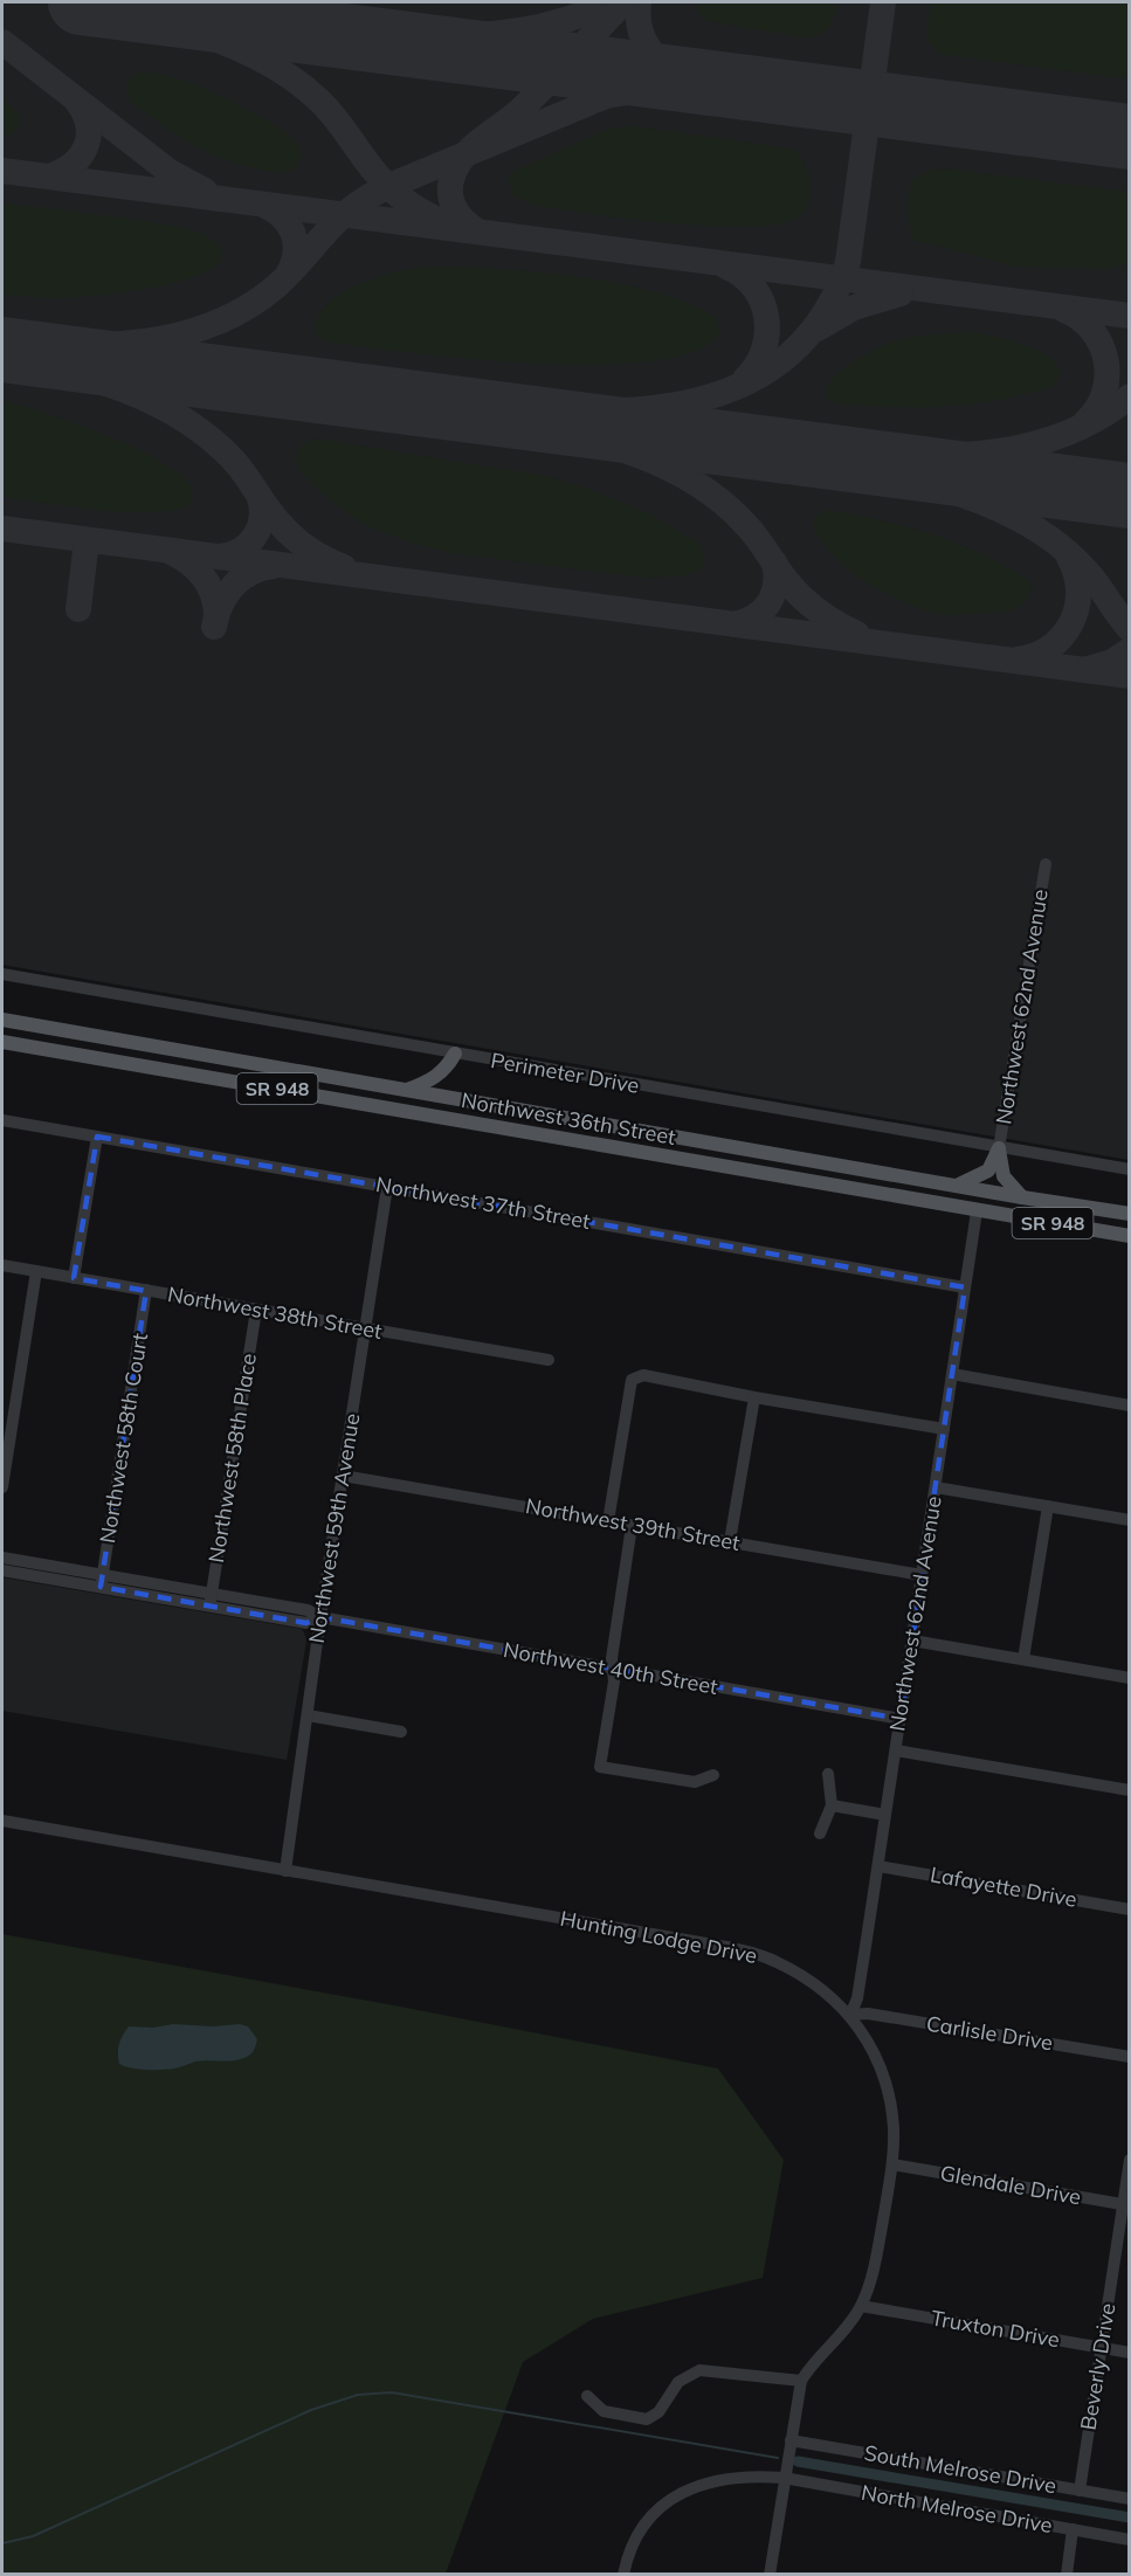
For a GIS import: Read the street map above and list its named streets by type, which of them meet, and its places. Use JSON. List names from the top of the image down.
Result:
{
  "streets": {
    "main road": ["SR 948", "Northwest 36th Street"],
    "street": [
      "Northwest 62nd Avenue",
      "Perimeter Drive",
      "Northwest 37th Street",
      "Northwest 38th Street",
      "Northwest 58th Court",
      "Northwest 58th Place",
      "Northwest 39th Street",
      "Northwest 59th Avenue",
      "Northwest 40th Street",
      "Lafayette Drive",
      "Hunting Lodge Drive",
      "Carlisle Drive",
      "Glendale Drive",
      "Truxton Drive",
      "Beverly Drive",
      "South Melrose Drive",
      "North Melrose Drive"
    ]
  },
  "crossings": [
    ["Northwest 62nd Avenue", "Perimeter Drive"],
    ["Northwest 62nd Avenue", "Northwest 36th Street"],
    ["Northwest 62nd Avenue", "Northwest 37th Street"],
    ["Northwest 62nd Avenue", "Northwest 39th Street"],
    ["Northwest 62nd Avenue", "Northwest 40th Street"],
    ["Northwest 62nd Avenue", "Lafayette Drive"],
    ["Northwest 62nd Avenue", "Hunting Lodge Drive"],
    ["Northwest 62nd Avenue", "Carlisle Drive"],
    ["Northwest 37th Street", "Northwest 59th Avenue"],
    ["Northwest 38th Street", "Northwest 58th Court"],
    ["Northwest 38th Street", "Northwest 58th Place"],
    ["Northwest 38th Street", "Northwest 59th Avenue"],
    ["Northwest 58th Court", "Northwest 40th Street"],
    ["Northwest 58th Place", "Northwest 40th Street"],
    ["Northwest 39th Street", "Northwest 59th Avenue"],
    ["Northwest 59th Avenue", "Northwest 40th Street"],
    ["Northwest 59th Avenue", "Hunting Lodge Drive"],
    ["Hunting Lodge Drive", "Carlisle Drive"],
    ["Hunting Lodge Drive", "Glendale Drive"],
    ["Hunting Lodge Drive", "Truxton Drive"],
    ["Hunting Lodge Drive", "South Melrose Drive"],
    ["Hunting Lodge Drive", "North Melrose Drive"],
    ["Glendale Drive", "Beverly Drive"],
    ["Truxton Drive", "Beverly Drive"],
    ["Beverly Drive", "South Melrose Drive"]
  ]
}
